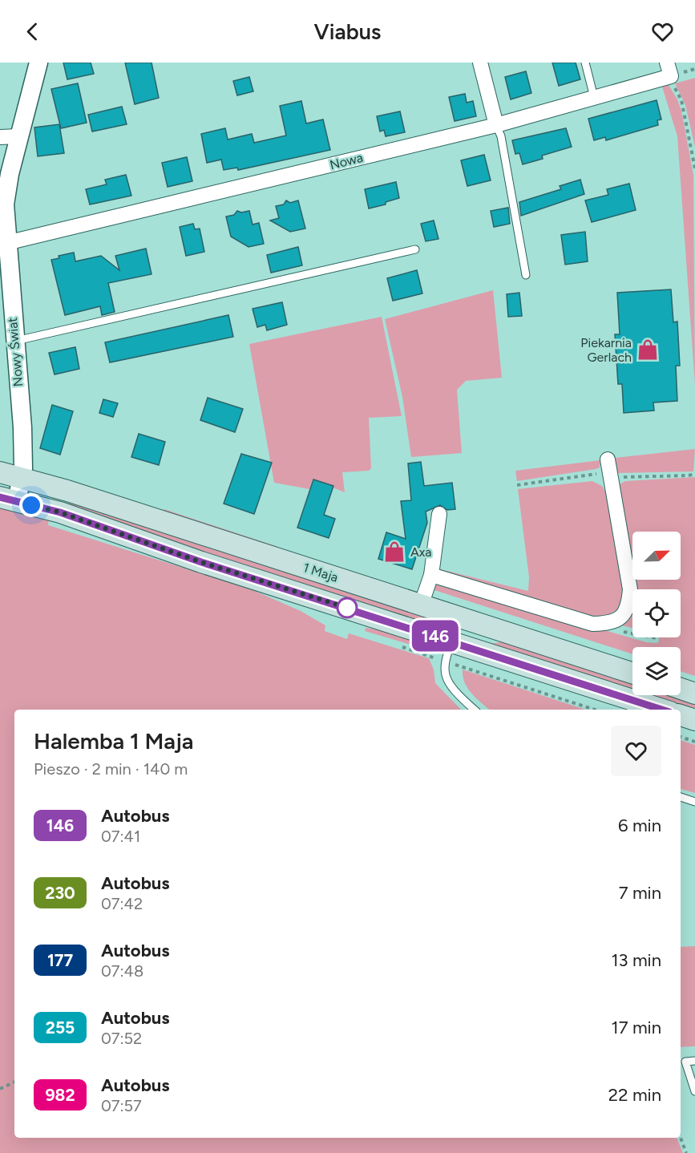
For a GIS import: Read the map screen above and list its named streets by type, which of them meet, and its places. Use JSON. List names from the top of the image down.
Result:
{
  "streets": {
    "main road": ["1 Maja"],
    "street": ["Nowa", "Nowy Świat"]
  },
  "crossings": [
    ["Nowa", "Nowy Świat"],
    ["Nowy Świat", "1 Maja"]
  ],
  "places": {
    "shop": ["Piekarnia Gerlach", "Axa"]
  },
  "lines": ["bus line 146"],
  "north": "top right",
  "page": {
    "header": "Viabus",
    "on_map": "146",
    "heading": ["Halemba 1 Maja", "Pieszo · 2 min · 140 m"],
    "list": [
      {
        "mark": "146",
        "name": "Autobus",
        "note": "07:41",
        "value": "6 min"
      },
      {
        "mark": "230",
        "name": "Autobus",
        "note": "07:42",
        "value": "7 min"
      },
      {
        "mark": "177",
        "name": "Autobus",
        "note": "07:48",
        "value": "13 min"
      },
      {
        "mark": "255",
        "name": "Autobus",
        "note": "07:52",
        "value": "17 min"
      },
      {
        "mark": "982",
        "name": "Autobus",
        "note": "07:57",
        "value": "22 min"
      }
    ]
  }
}
